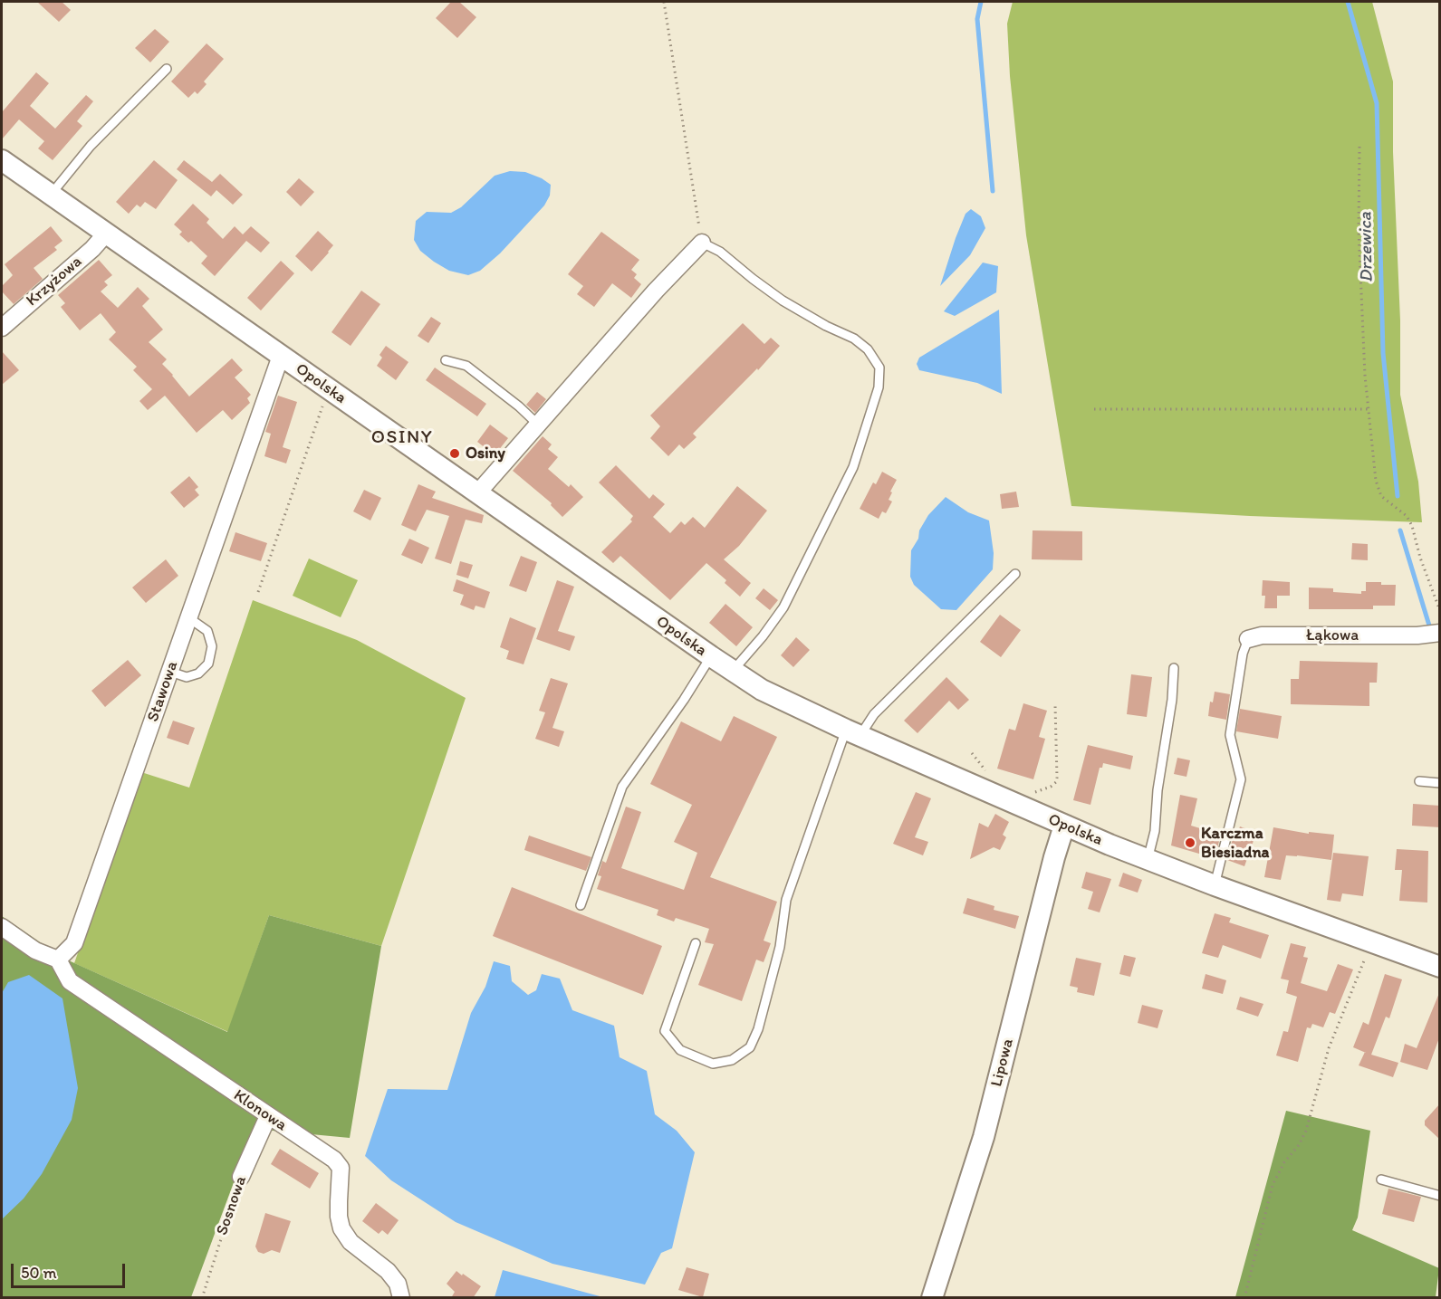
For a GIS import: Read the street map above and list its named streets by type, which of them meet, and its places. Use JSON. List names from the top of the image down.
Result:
{
  "streets": {
    "street": [
      "Krzyżowa",
      "Opolska",
      "Łąkowa",
      "Stawowa",
      "Lipowa",
      "Klonowa",
      "Sosnowa"
    ]
  },
  "crossings": [
    ["Krzyżowa", "Opolska"],
    ["Opolska", "Stawowa"],
    ["Opolska", "Lipowa"],
    ["Stawowa", "Klonowa"],
    ["Klonowa", "Sosnowa"]
  ],
  "districts": ["OSINY"],
  "water": ["Drzewica"],
  "places": ["Osiny", "Karczma Biesiadna"],
  "scale_bar": "50 m"
}
